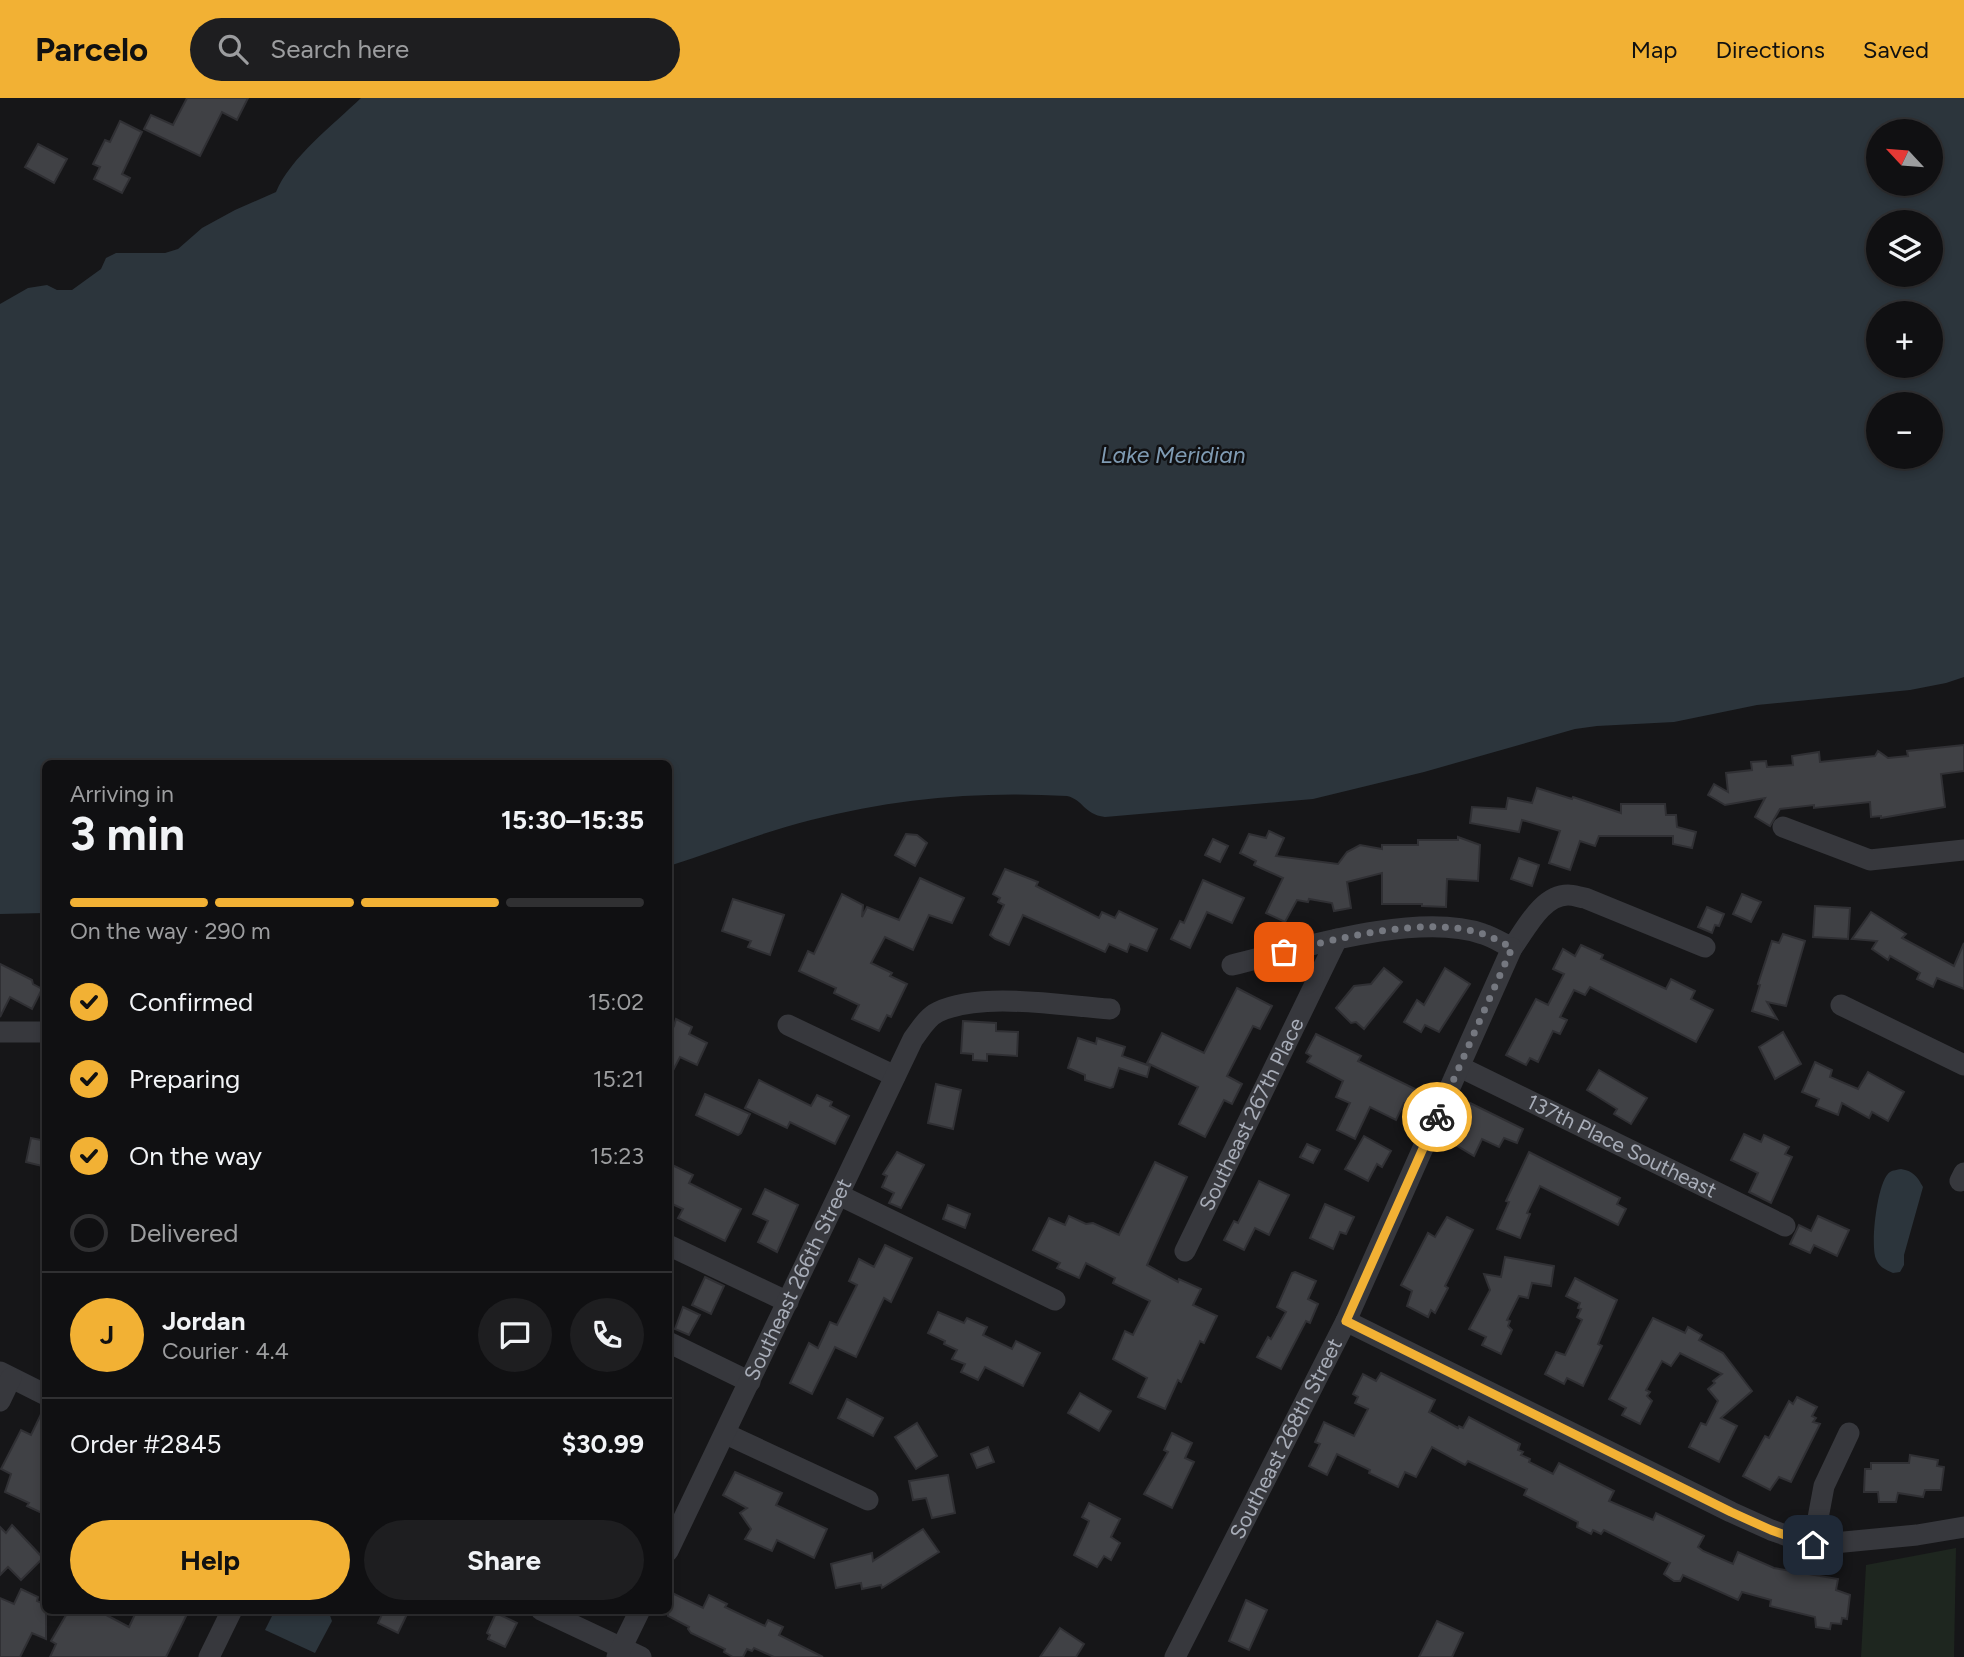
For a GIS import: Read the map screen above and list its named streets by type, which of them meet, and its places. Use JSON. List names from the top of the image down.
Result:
{
  "streets": {
    "street": [
      "Southeast 267th Place",
      "137th Place Southeast",
      "Southeast 266th Street",
      "Southeast 268th Street"
    ]
  },
  "crossings": [
    ["137th Place Southeast", "Southeast 268th Street"]
  ],
  "water": ["Lake Meridian"],
  "north": "top left",
  "page": {
    "header": "Parcelo",
    "search": "Search here",
    "nav": ["Map", "Directions", "Saved"],
    "map_buttons": ["+", "−"],
    "heading": ["3 min", "Arriving in", "15:30–15:35"],
    "panel": [
      "Jordan",
      "Courier · 4.4",
      "Order #2845",
      "$30.99"
    ],
    "bar": "On the way · 290 m",
    "list": [
      ["Confirmed", "15:02"],
      ["Preparing", "15:21"],
      ["On the way", "15:23"],
      "Delivered"
    ],
    "round": "J",
    "buttons": ["Help", "Share"]
  }
}
